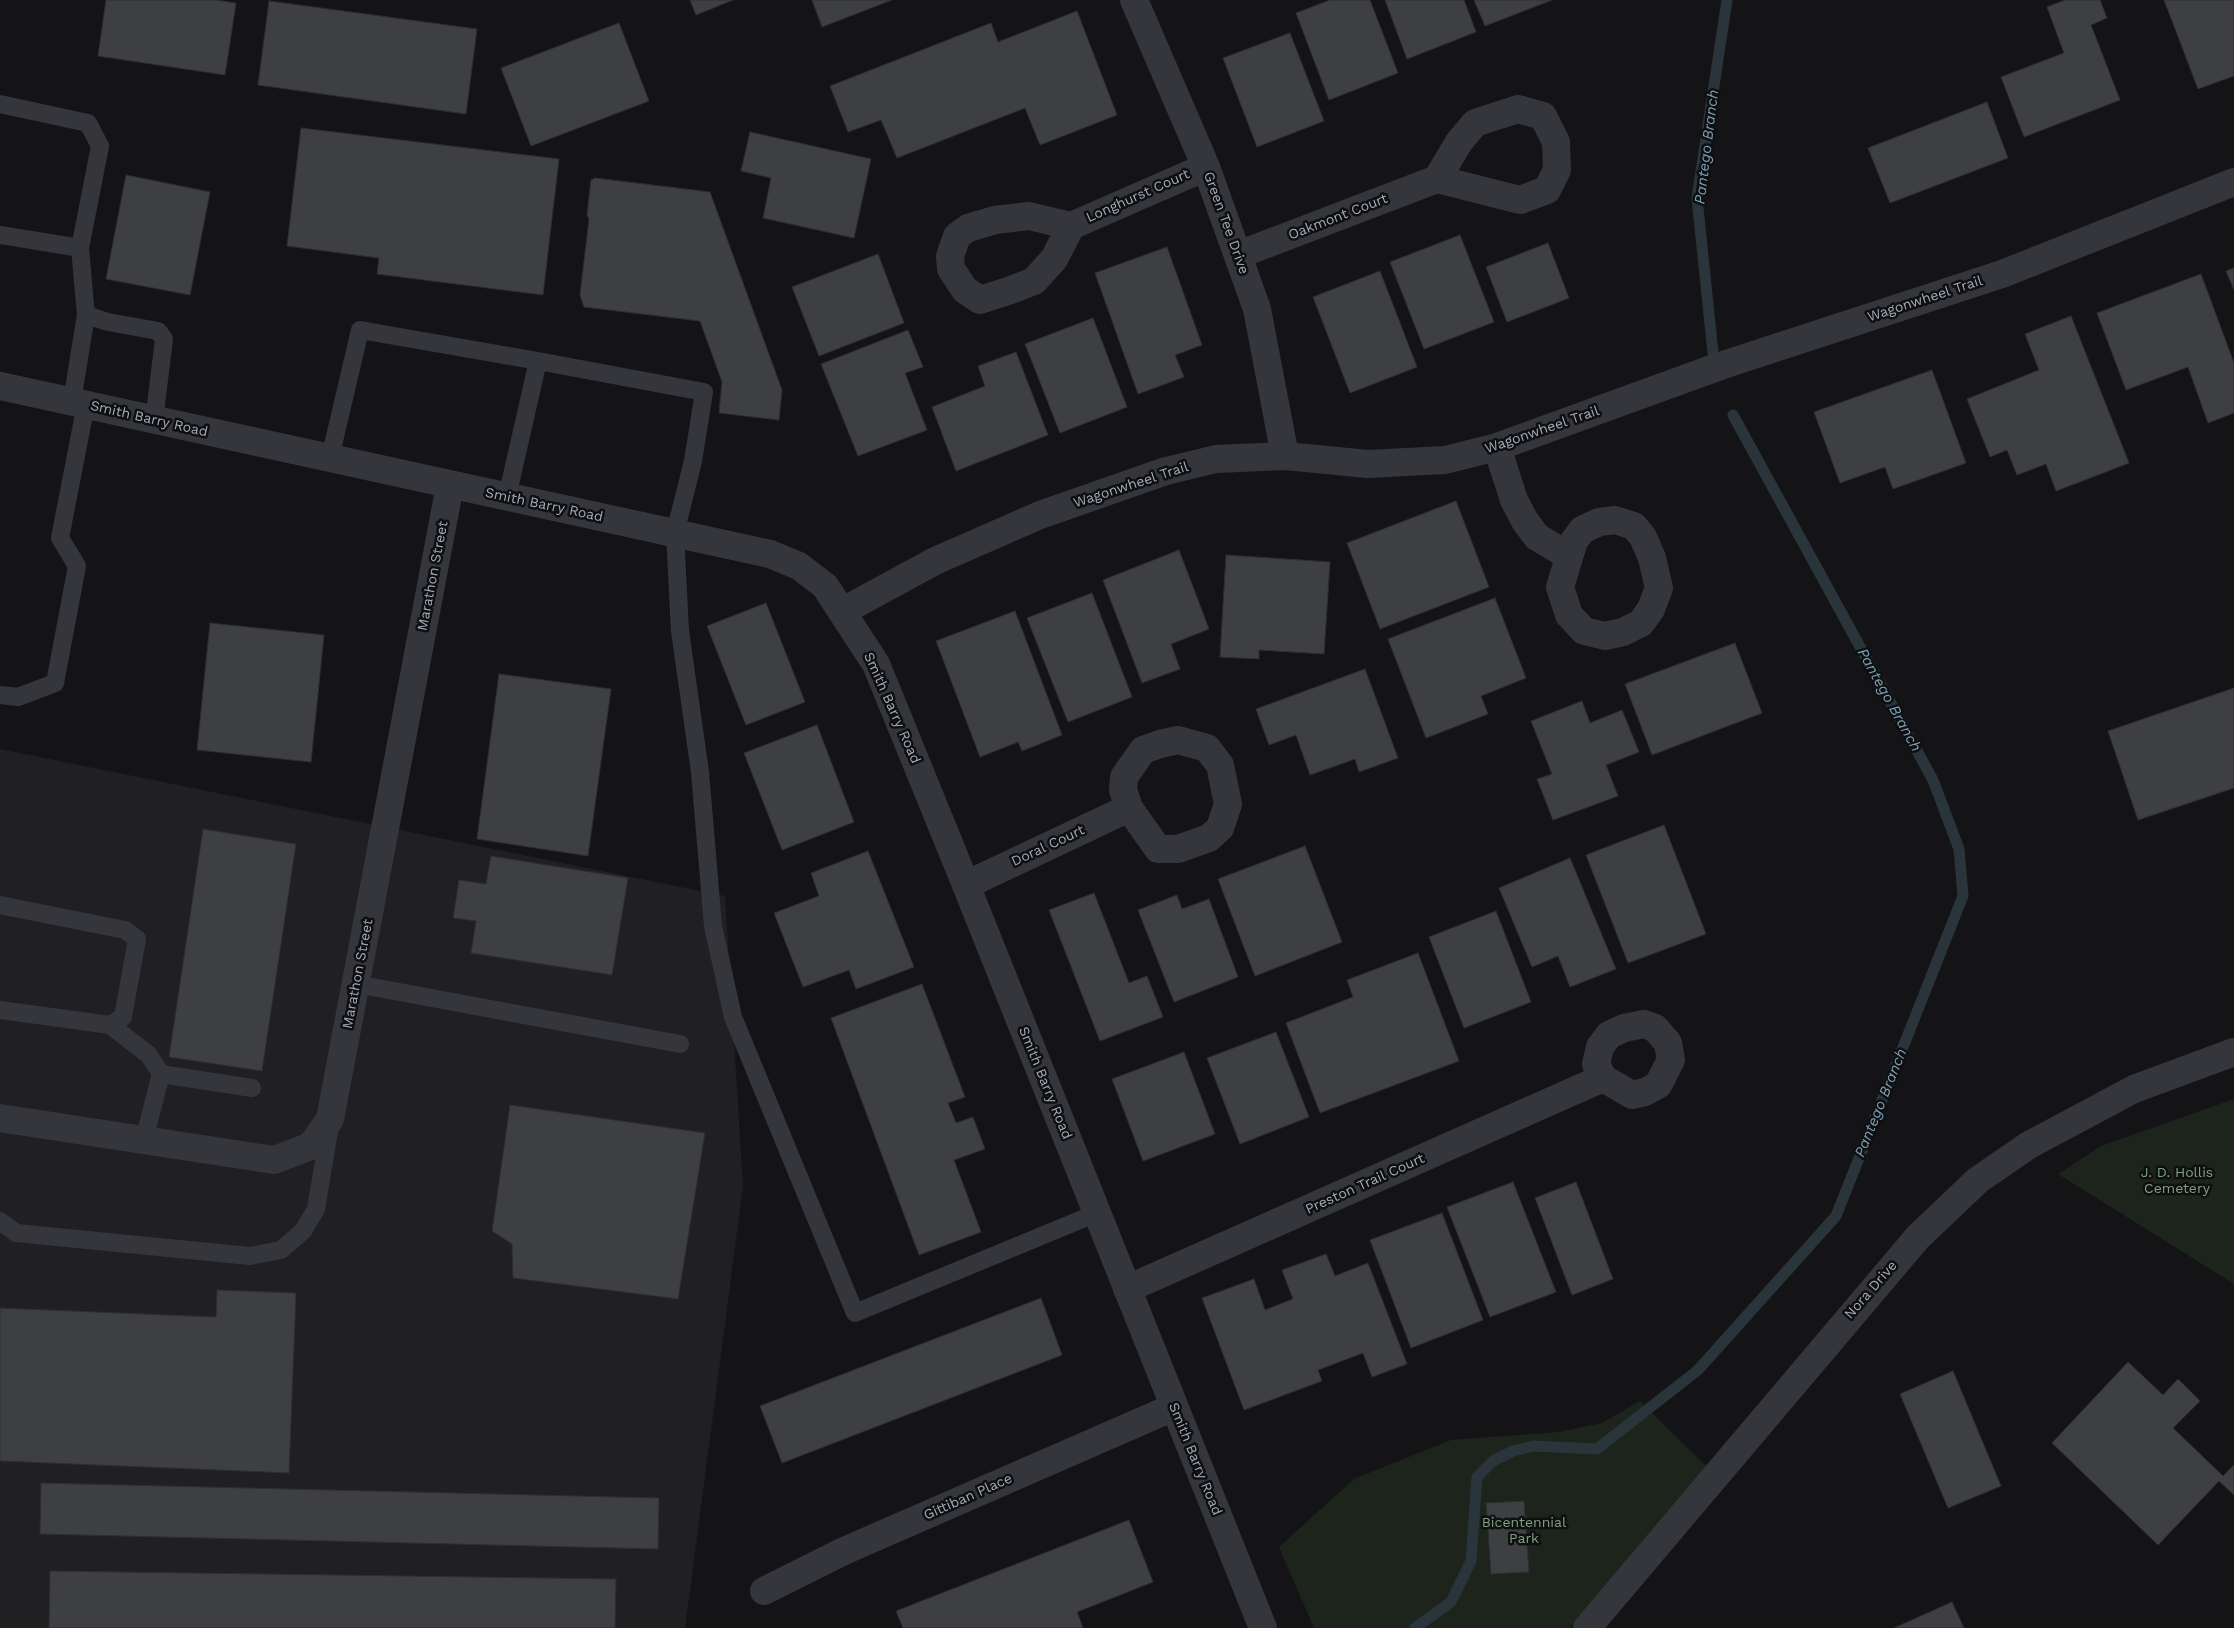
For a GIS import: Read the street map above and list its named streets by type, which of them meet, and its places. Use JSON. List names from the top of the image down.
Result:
{
  "streets": {
    "street": [
      "Longhurst Court",
      "Oakmont Court",
      "Green Tee Drive",
      "Wagonwheel Trail",
      "Smith Barry Road",
      "Marathon Street",
      "Doral Court",
      "Preston Trail Court",
      "Nora Drive",
      "Gittiban Place"
    ]
  },
  "crossings": [
    ["Longhurst Court", "Green Tee Drive"],
    ["Oakmont Court", "Green Tee Drive"],
    ["Green Tee Drive", "Wagonwheel Trail"],
    ["Wagonwheel Trail", "Smith Barry Road"],
    ["Smith Barry Road", "Marathon Street"],
    ["Smith Barry Road", "Doral Court"],
    ["Smith Barry Road", "Preston Trail Court"],
    ["Smith Barry Road", "Gittiban Place"]
  ],
  "water": ["Pantego Branch"],
  "parks": ["J. D. Hollis Cemetery", "Bicentennial Park"]
}
